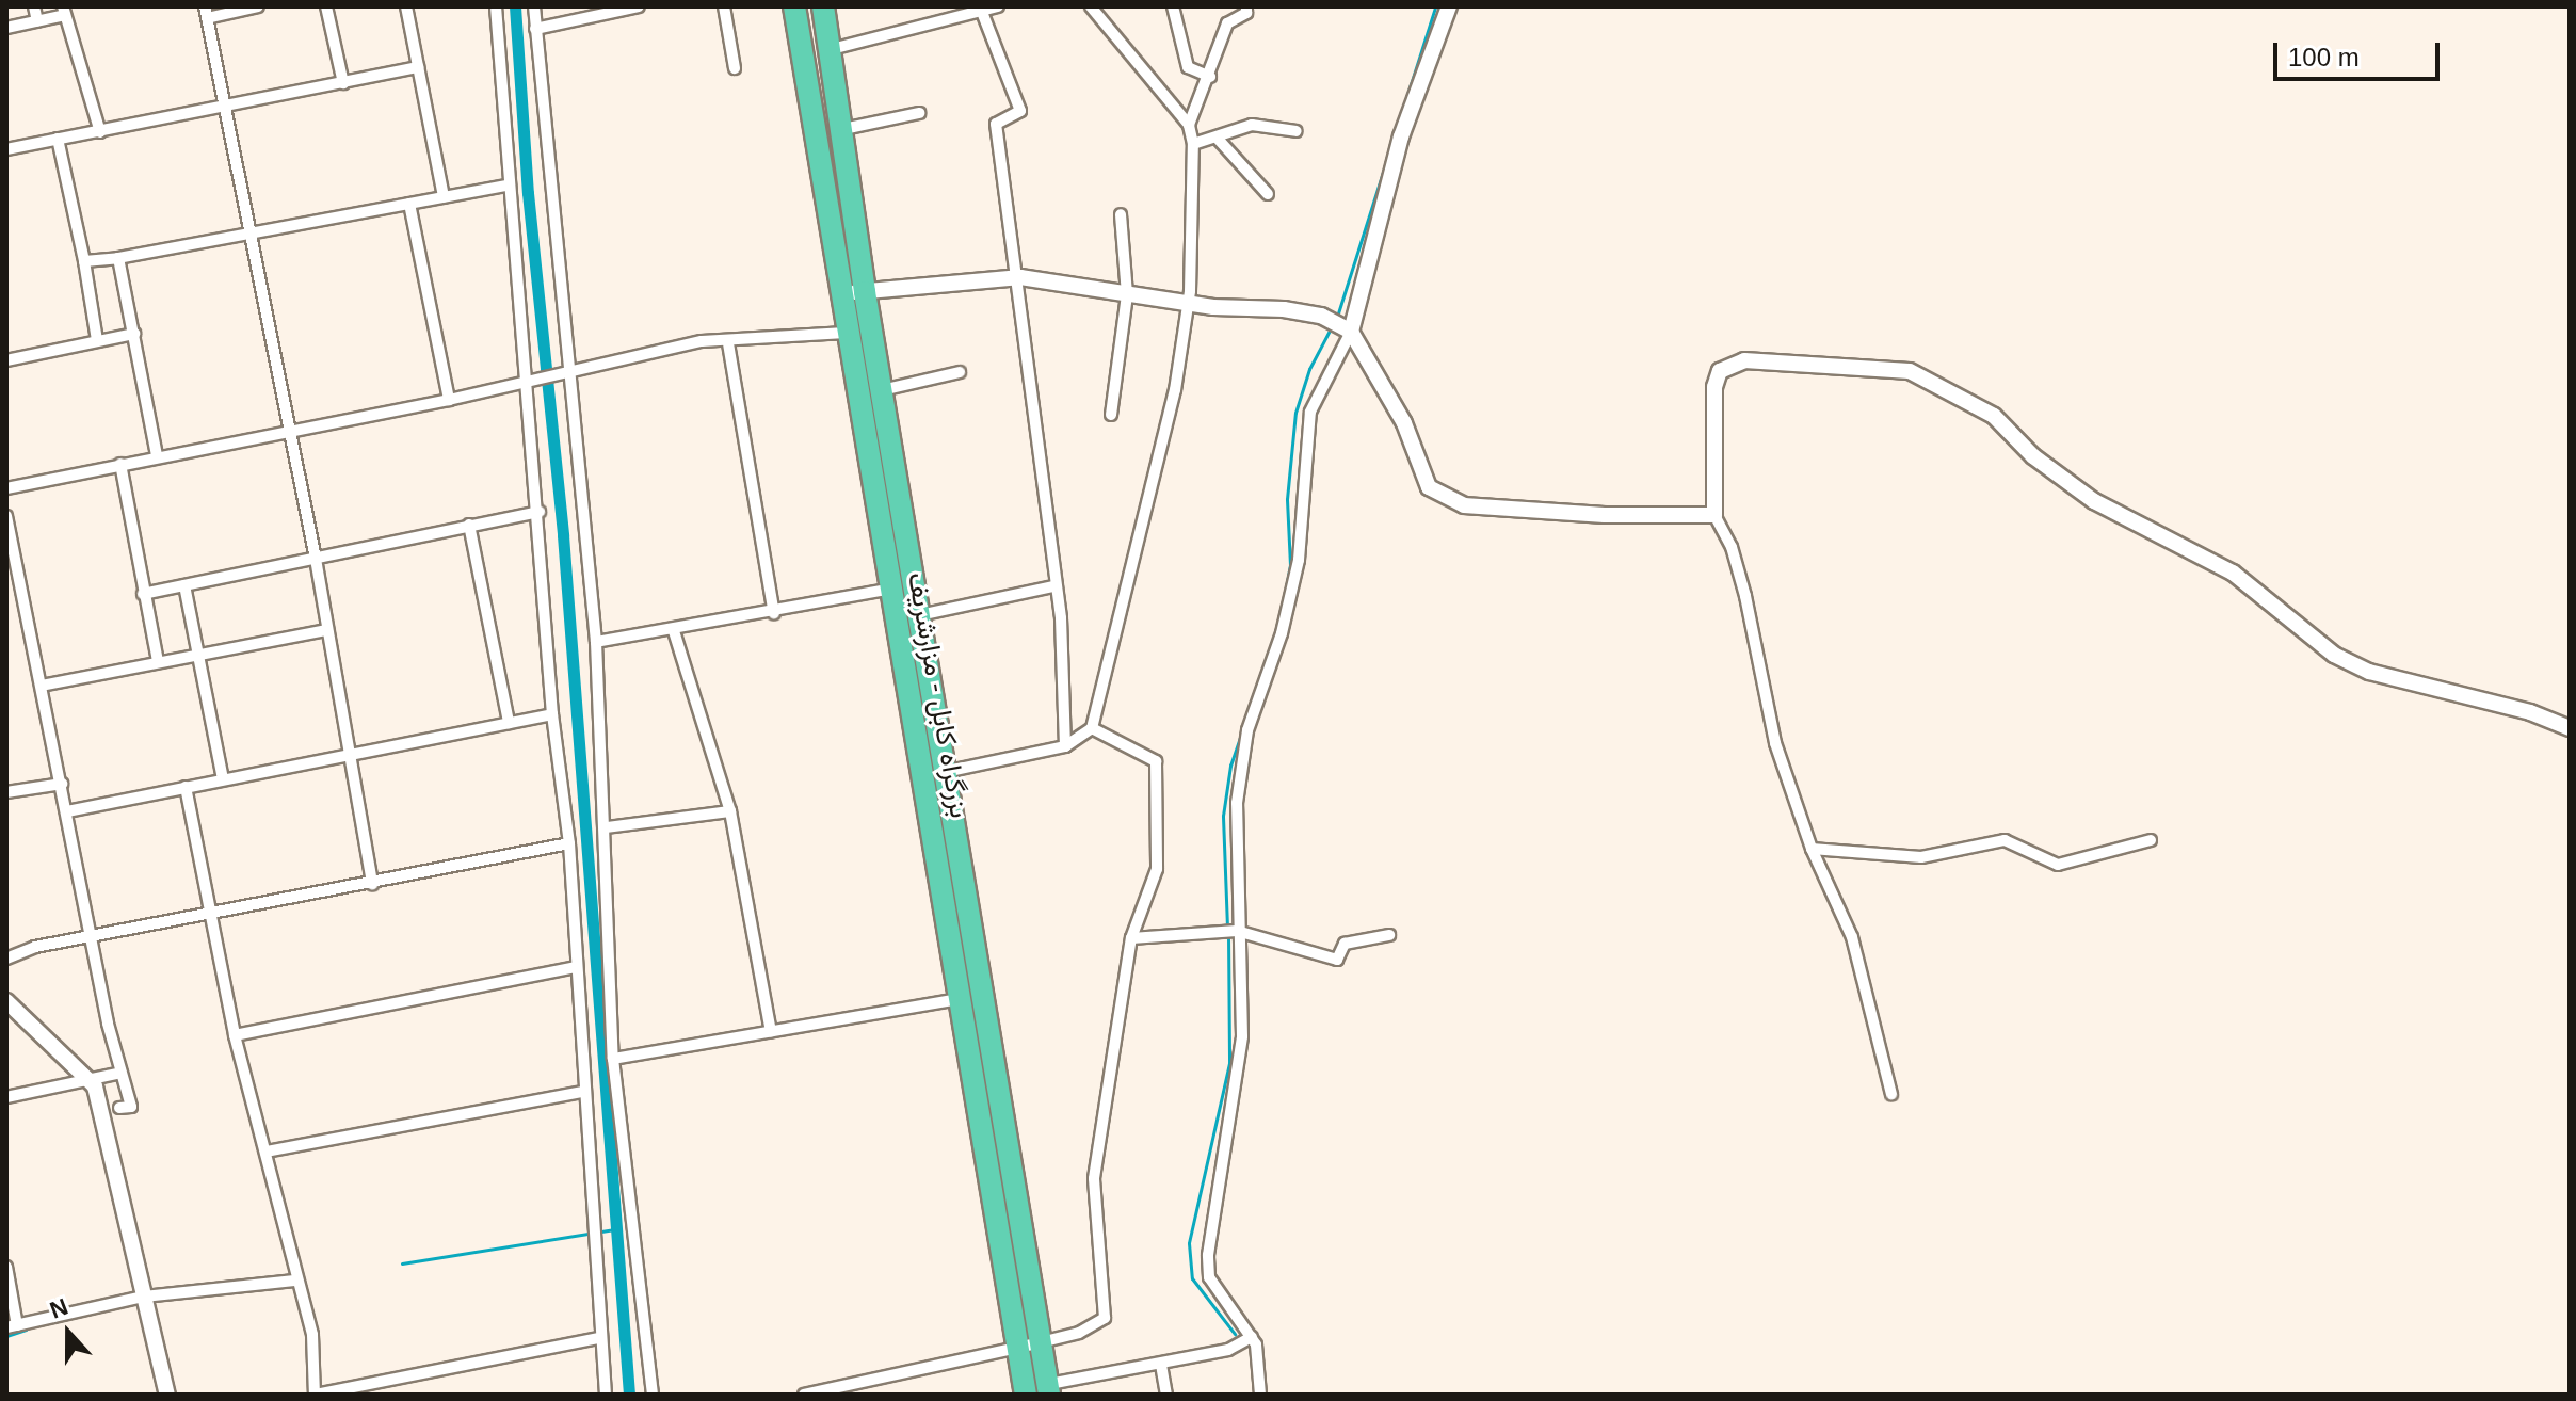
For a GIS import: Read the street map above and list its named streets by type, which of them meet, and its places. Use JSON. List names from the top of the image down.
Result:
{
  "streets": {
    "highway": ["بزرگراه کابل - مزارشریف"]
  },
  "scale_bar": "100 m",
  "north": "top"
}
